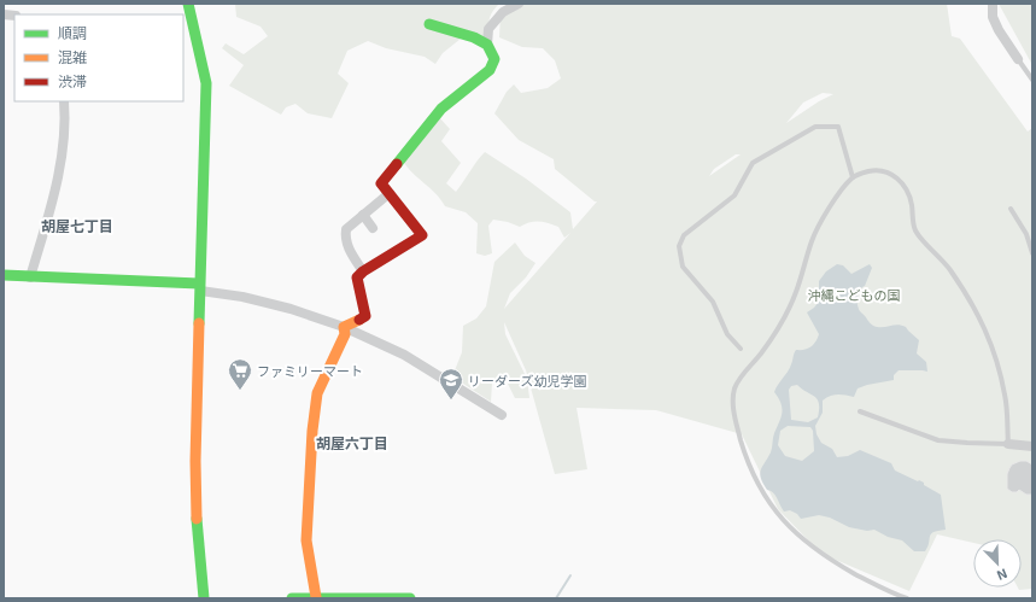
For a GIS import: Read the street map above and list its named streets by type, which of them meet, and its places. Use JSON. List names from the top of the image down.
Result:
{
  "districts": ["胡屋七丁目", "胡屋六丁目"],
  "parks": ["沖縄こどもの国"],
  "places": {
    "supermarket": ["ファミリーマート"],
    "school or university": ["リーダーズ幼児学園"]
  },
  "legend": ["順調", "混雑", "渋滞"],
  "north": "bottom right"
}
